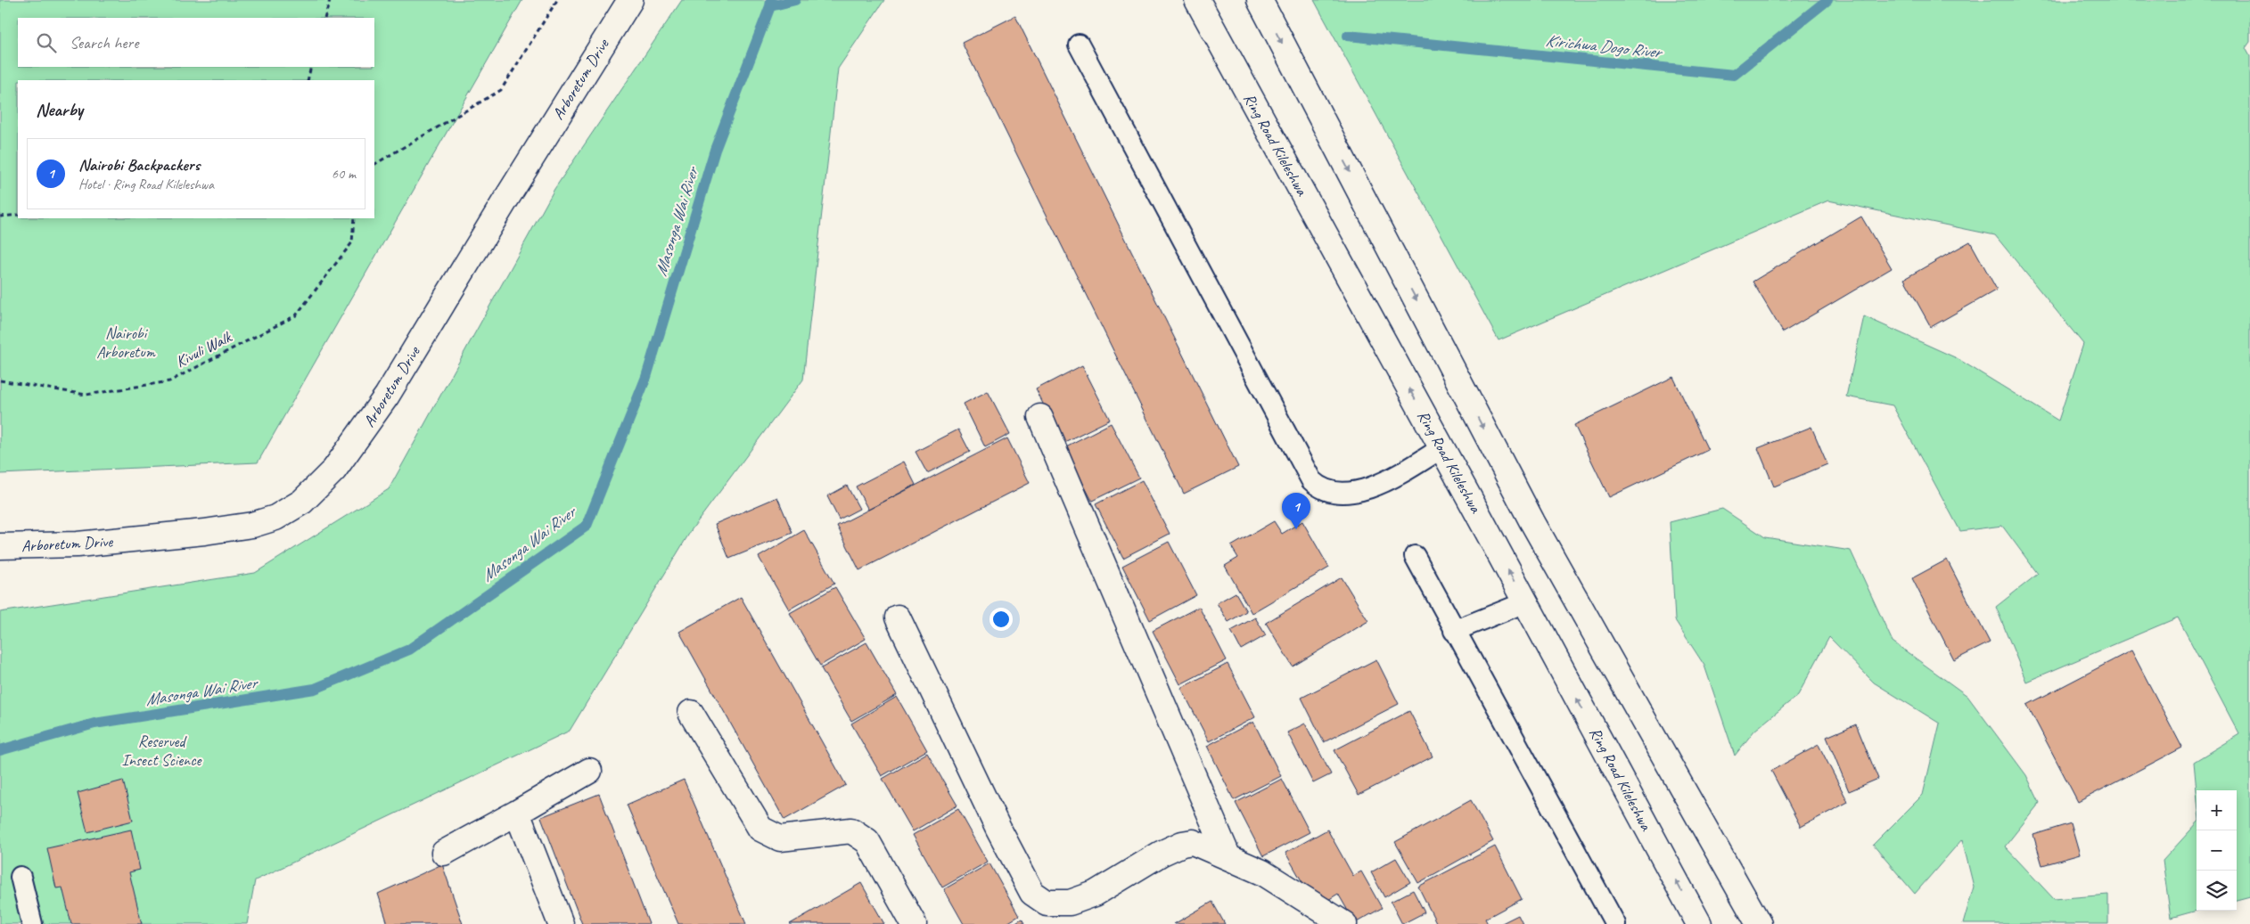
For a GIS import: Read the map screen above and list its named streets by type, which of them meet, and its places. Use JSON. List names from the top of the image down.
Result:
{
  "streets": {
    "street": ["Arboretum Drive", "Ring Road Kileleshwa"],
    "path": ["Kivuli Walk"]
  },
  "water": ["Kirichwa Dogo River", "Masonga Wai River"],
  "parks": ["Nairobi Arboretum", "Reserved Insect Science"],
  "page": {
    "search": "Search here",
    "heading": "Nearby",
    "list": [
      {
        "mark": "1",
        "name": "Nairobi Backpackers",
        "note": "Hotel · Ring Road Kileleshwa",
        "value": "60 m"
      }
    ],
    "pins": "1",
    "map_buttons": ["+", "−"]
  }
}
